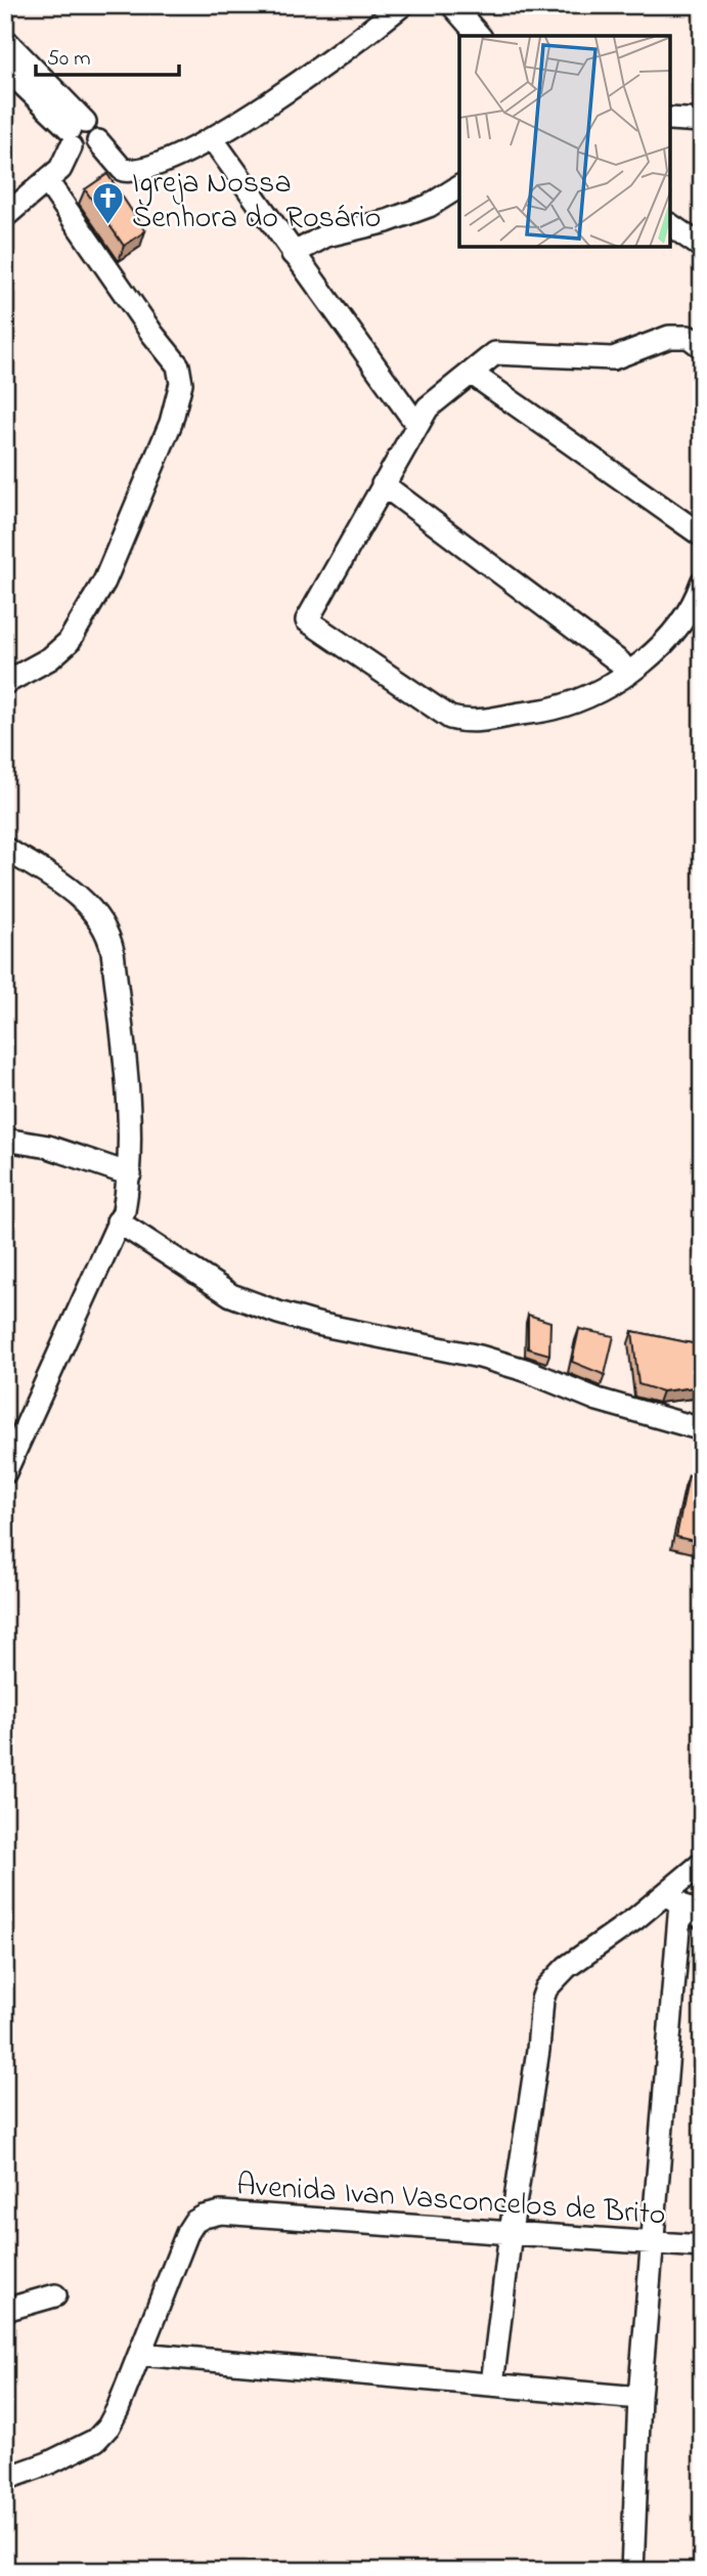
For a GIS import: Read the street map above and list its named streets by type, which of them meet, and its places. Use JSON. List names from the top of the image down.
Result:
{
  "streets": {
    "street": ["Avenida Ivan Vasconcelos de Brito"]
  },
  "places": {
    "church": ["Igreja Nossa Senhora do Rosário"]
  },
  "scale_bar": "50 m"
}
